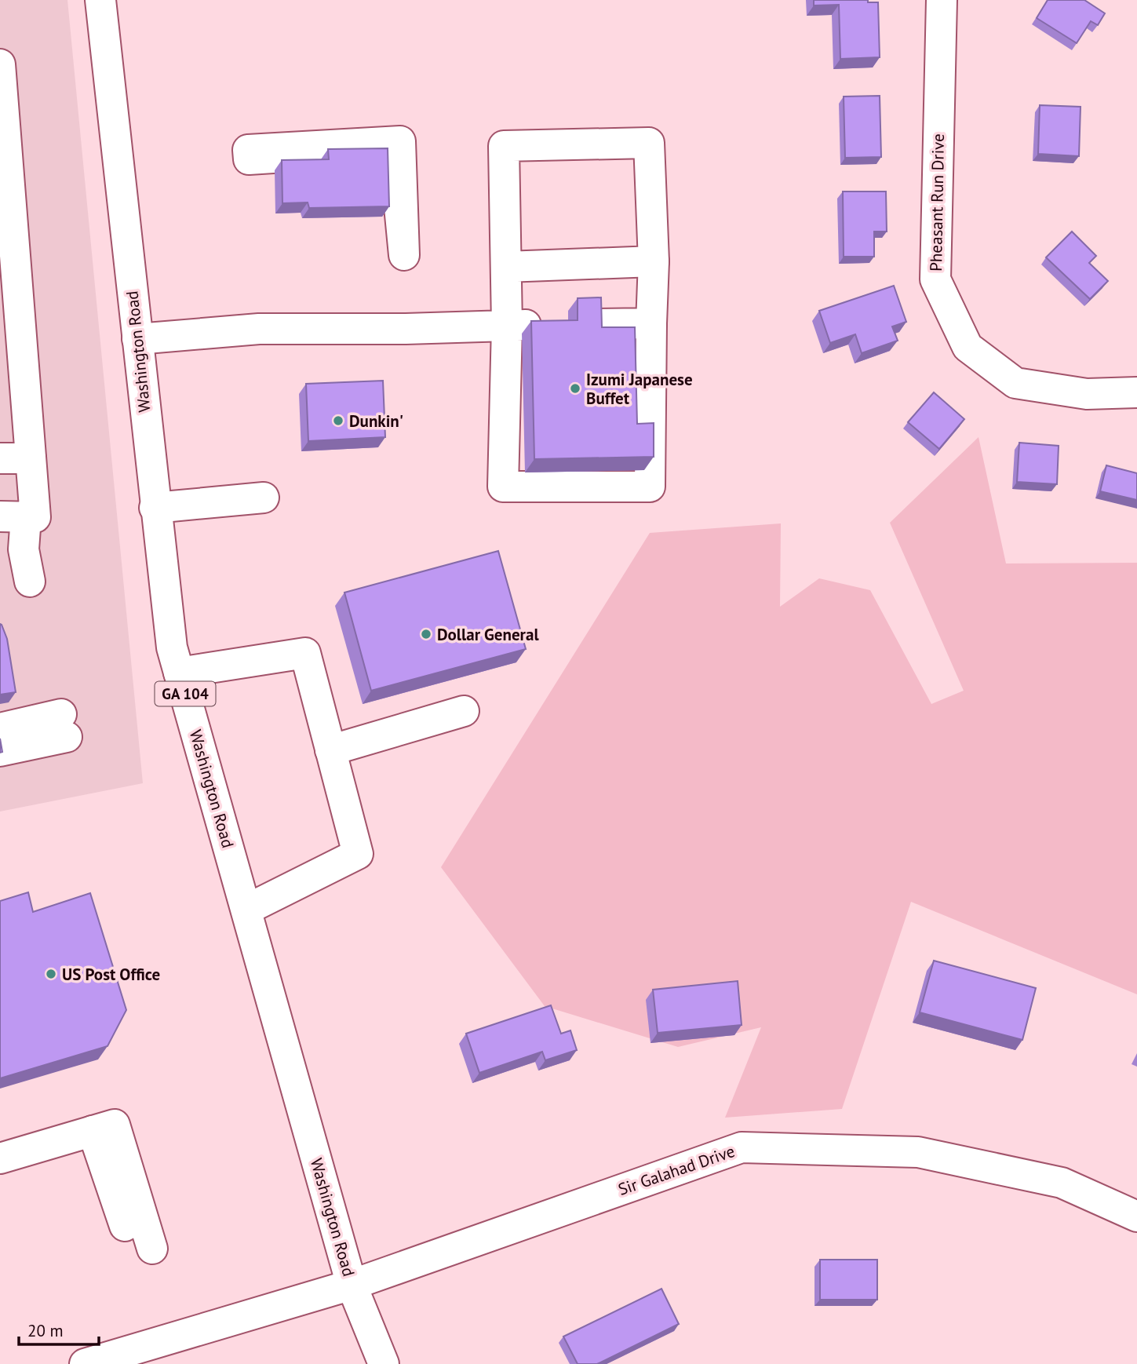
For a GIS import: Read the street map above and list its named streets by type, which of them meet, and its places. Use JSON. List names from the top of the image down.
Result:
{
  "streets": {
    "street": [
      "Pheasant Run Drive",
      "Washington Road",
      "GA 104",
      "Sir Galahad Drive"
    ]
  },
  "crossings": [
    ["Washington Road", "Sir Galahad Drive"]
  ],
  "places": [
    "Izumi Japanese Buffet",
    "Dunkin'",
    "Dollar General",
    "US Post Office"
  ],
  "scale_bar": "20 m"
}
